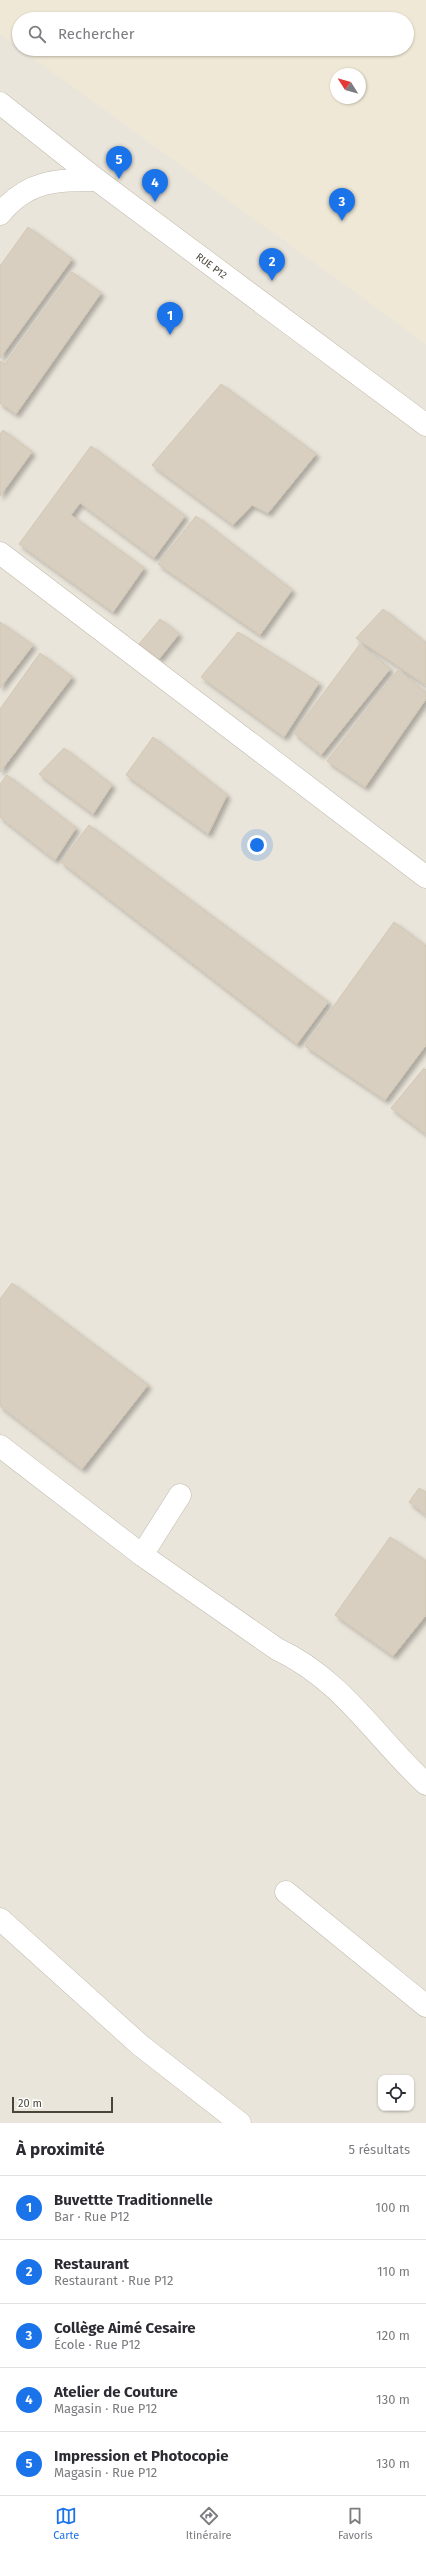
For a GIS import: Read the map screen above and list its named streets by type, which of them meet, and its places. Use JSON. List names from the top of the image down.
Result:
{
  "streets": {
    "street": ["RUE P12"]
  },
  "scale_bar": "20 m",
  "north": "top left",
  "page": {
    "search": "Rechercher",
    "pins": [
      "5",
      "4",
      "3",
      "2",
      "1"
    ],
    "scale": "20 m",
    "heading": ["À proximité", "5 résultats"],
    "list": [
      {
        "mark": "1",
        "name": "Buvettte Traditionnelle",
        "note": "Bar · Rue P12",
        "value": "100 m"
      },
      {
        "mark": "2",
        "name": "Restaurant",
        "note": "Restaurant · Rue P12",
        "value": "110 m"
      },
      {
        "mark": "3",
        "name": "Collège Aimé Cesaire",
        "note": "École · Rue P12",
        "value": "120 m"
      },
      {
        "mark": "4",
        "name": "Atelier de Couture",
        "note": "Magasin · Rue P12",
        "value": "130 m"
      },
      {
        "mark": "5",
        "name": "Impression et Photocopie",
        "note": "Magasin · Rue P12",
        "value": "130 m"
      }
    ],
    "nav": ["Carte", "Itinéraire", "Favoris"]
  }
}
